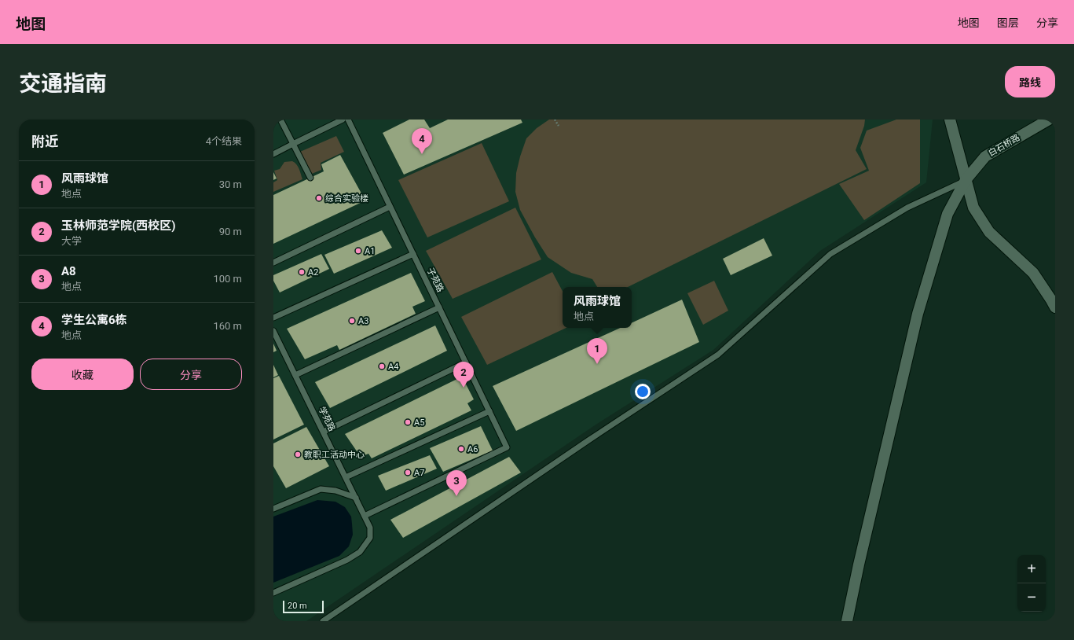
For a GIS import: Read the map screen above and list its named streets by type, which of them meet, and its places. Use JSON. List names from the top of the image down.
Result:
{
  "streets": {
    "street": ["白石桥路"],
    "lane": ["子苑路", "学苑路"]
  },
  "crossings": [
    ["子苑路", "学苑路"]
  ],
  "places": [
    "综合实验楼",
    "A1",
    "A2",
    "A3",
    "A4",
    "A5",
    "A6",
    "教职工活动中心",
    "A7"
  ],
  "scale_bar": "20 m",
  "page": {
    "header": "地图",
    "nav": ["地图", "图层", "分享"],
    "title": "交通指南",
    "buttons": [
      "路线",
      ["收藏", "分享"]
    ],
    "heading": ["附近", "4个结果"],
    "pins": [
      "4",
      "1",
      "2",
      "3"
    ],
    "list": [
      {
        "mark": "1",
        "name": "风雨球馆",
        "note": "地点",
        "value": "30 m"
      },
      {
        "mark": "2",
        "name": "玉林师范学院(西校区)",
        "note": "大学",
        "value": "90 m"
      },
      {
        "mark": "3",
        "name": "A8",
        "note": "地点",
        "value": "100 m"
      },
      {
        "mark": "4",
        "name": "学生公寓6栋",
        "note": "地点",
        "value": "160 m"
      }
    ],
    "popup": ["风雨球馆", "地点"],
    "map_buttons": ["+", "−"],
    "scale": "20 m"
  }
}
